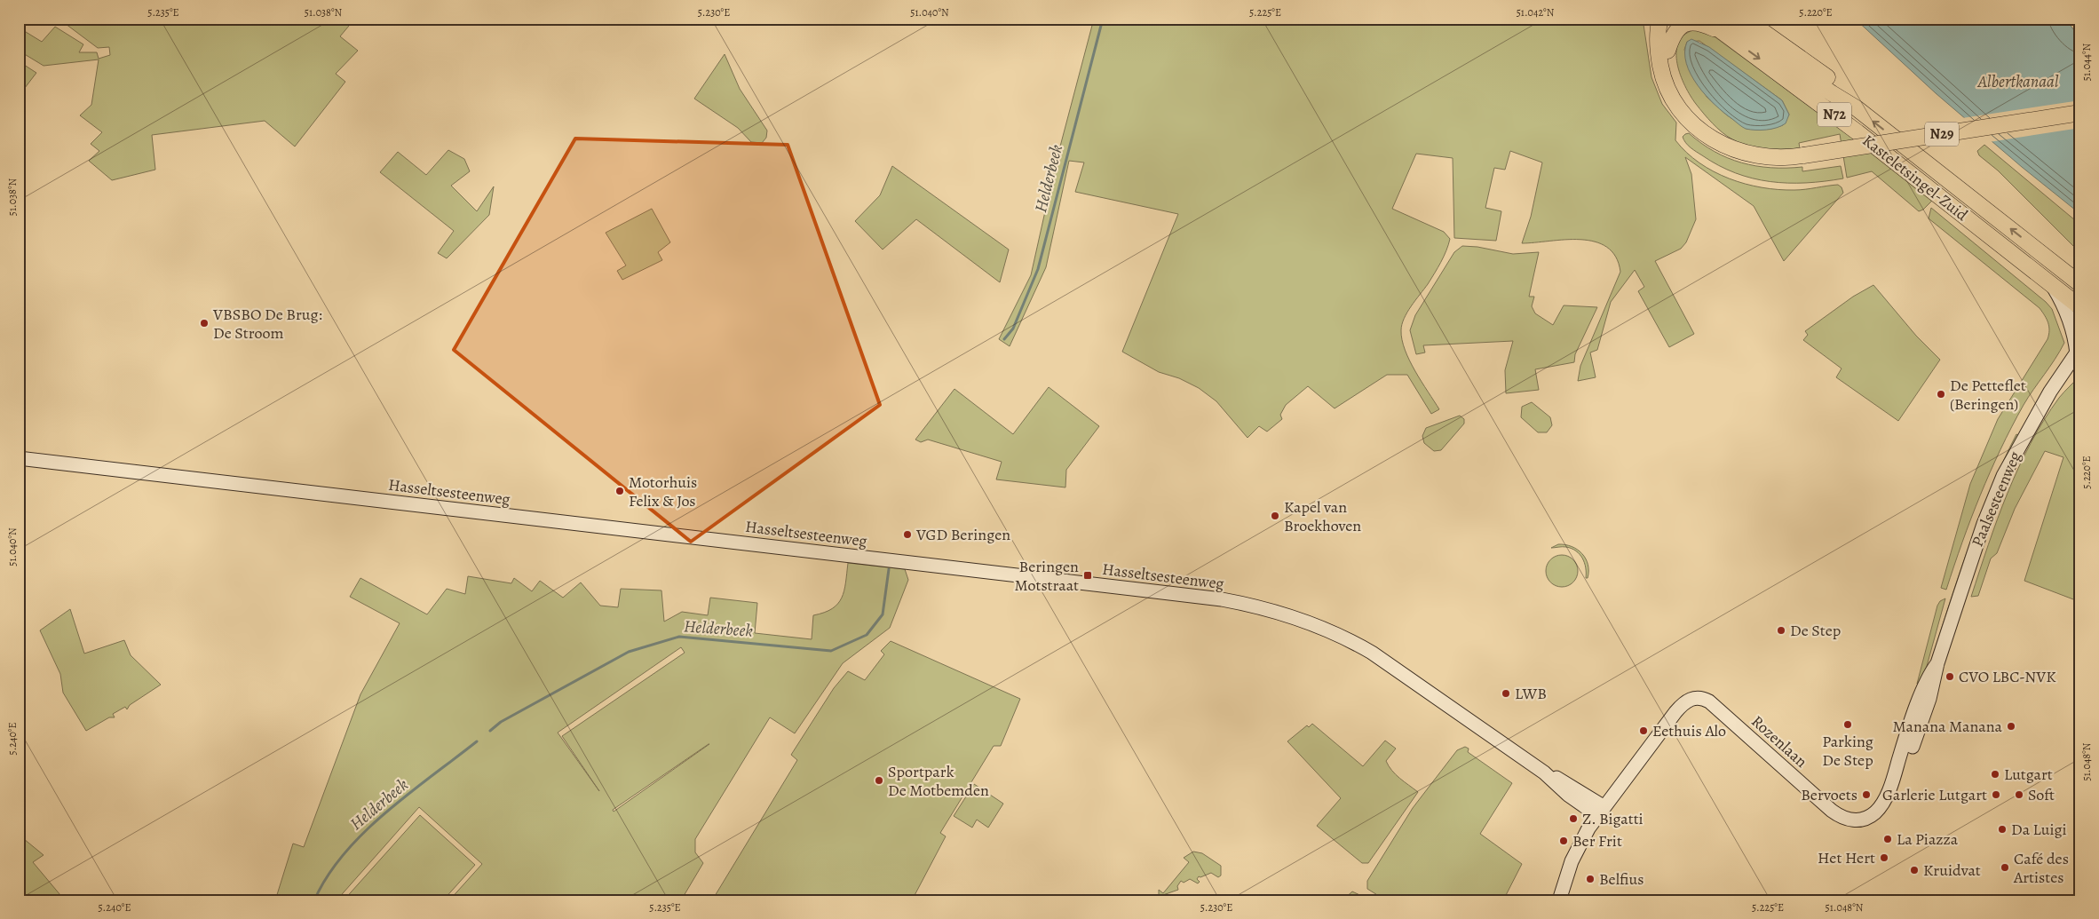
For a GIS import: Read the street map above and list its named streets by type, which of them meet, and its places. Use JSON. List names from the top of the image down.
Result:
{
  "streets": {
    "main road": ["N72", "N29", "Kasteletsingel-Zuid"],
    "street": ["Hasseltsesteenweg", "Paalsesteenweg", "Rozenlaan"]
  },
  "crossings": [
    ["Hasseltsesteenweg", "Rozenlaan"],
    ["Paalsesteenweg", "Rozenlaan"]
  ],
  "water": ["Albertkanaal", "Helderbeek"],
  "places": {
    "other": [
      "VBSBO De Brug: De Stroom",
      "De Petteflet (Beringen)",
      "Motorhuis Felix & Jos",
      "Kapel van Broekhoven",
      "VGD Beringen",
      "De Step",
      "CVO LBC-NVK",
      "LWB",
      "Parking De Step",
      "Manana Manana",
      "Eethuis Alo",
      "Lutgart",
      "Sportpark De Motbemden",
      "Bervoets",
      "Garlerie Lutgart",
      "Soft",
      "Z. Bigatti",
      "Da Luigi",
      "La Piazza",
      "Ber Frit",
      "Het Hert",
      "Café des Artistes",
      "Kruidvat",
      "Belfius"
    ],
    "transit": ["Beringen Motstraat"]
  },
  "coordinates": [
    "5.235°E",
    "51.038°N",
    "5.230°E",
    "51.040°N",
    "5.225°E",
    "51.042°N",
    "5.220°E",
    "51.044°N",
    "5.240°E",
    "51.048°N"
  ]
}
